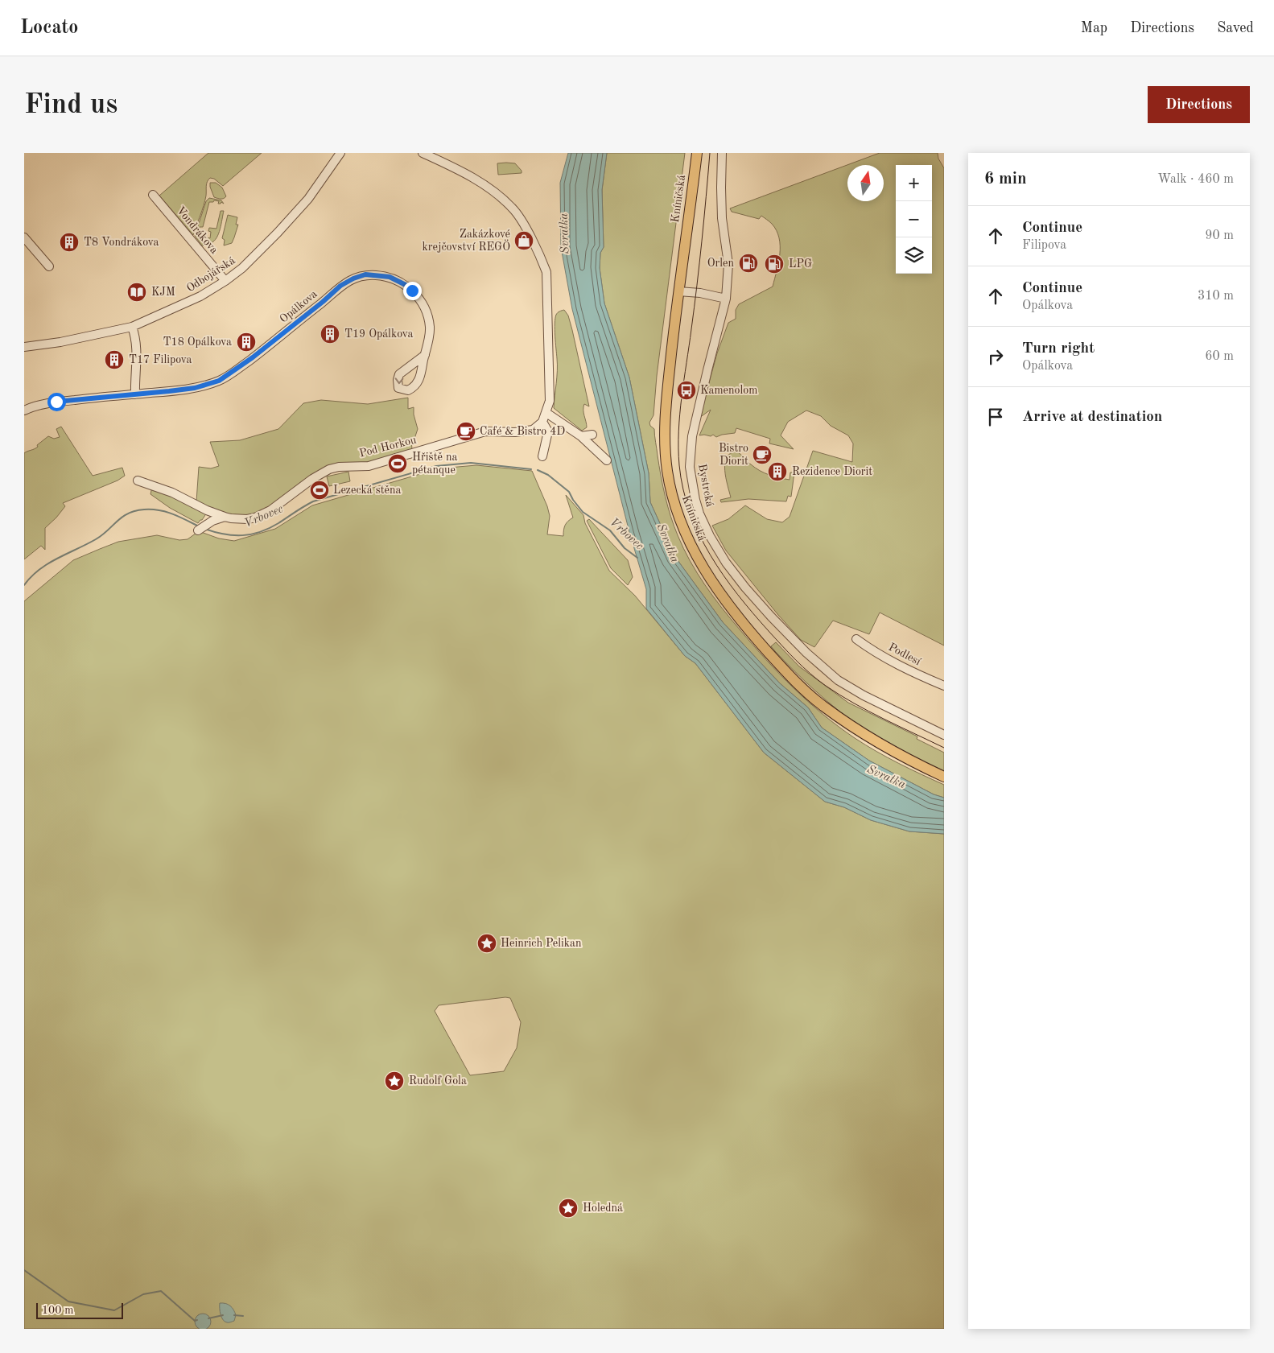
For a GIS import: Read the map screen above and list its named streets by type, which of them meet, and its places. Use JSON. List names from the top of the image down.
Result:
{
  "streets": {
    "main road": ["Kníničská"],
    "street": [
      "Vondrákova",
      "Odbojářská",
      "Opálkova",
      "Pod Horkou",
      "Bystrcká",
      "Podlesí"
    ]
  },
  "crossings": [
    ["Vondrákova", "Odbojářská"]
  ],
  "water": ["Svratka", "Vrbovec"],
  "places": {
    "shop": ["Zakázkové krejčovství REGÖ"],
    "building": [
      "T8 Vondrákova",
      "T19 Opálkova",
      "T18 Opálkova",
      "T17 Filipova",
      "Rezidence Diorit"
    ],
    "fuel station": ["Orlen", "LPG"],
    "library": ["KJM"],
    "bus stop": ["Kamenolom"],
    "cafe": ["Café & Bistro 4D", "Bistro Diorit"],
    "sports": ["Hřiště na pétanque", "Lezecká stěna"],
    "place": ["Heinrich Pelikan", "Rudolf Gola", "Holedná"]
  },
  "scale_bar": "100 m",
  "north": "top",
  "page": {
    "header": "Locato",
    "nav": ["Map", "Directions", "Saved"],
    "buttons": "Directions",
    "title": "Find us",
    "heading": ["6 min", "Walk · 460 m"],
    "map_buttons": ["+", "−"],
    "list": [
      ["Continue", "Filipova", "90 m"],
      ["Continue", "Opálkova", "310 m"],
      ["Turn right", "Opálkova", "60 m"],
      "Arrive at destination"
    ],
    "scale": "100 m"
  }
}
